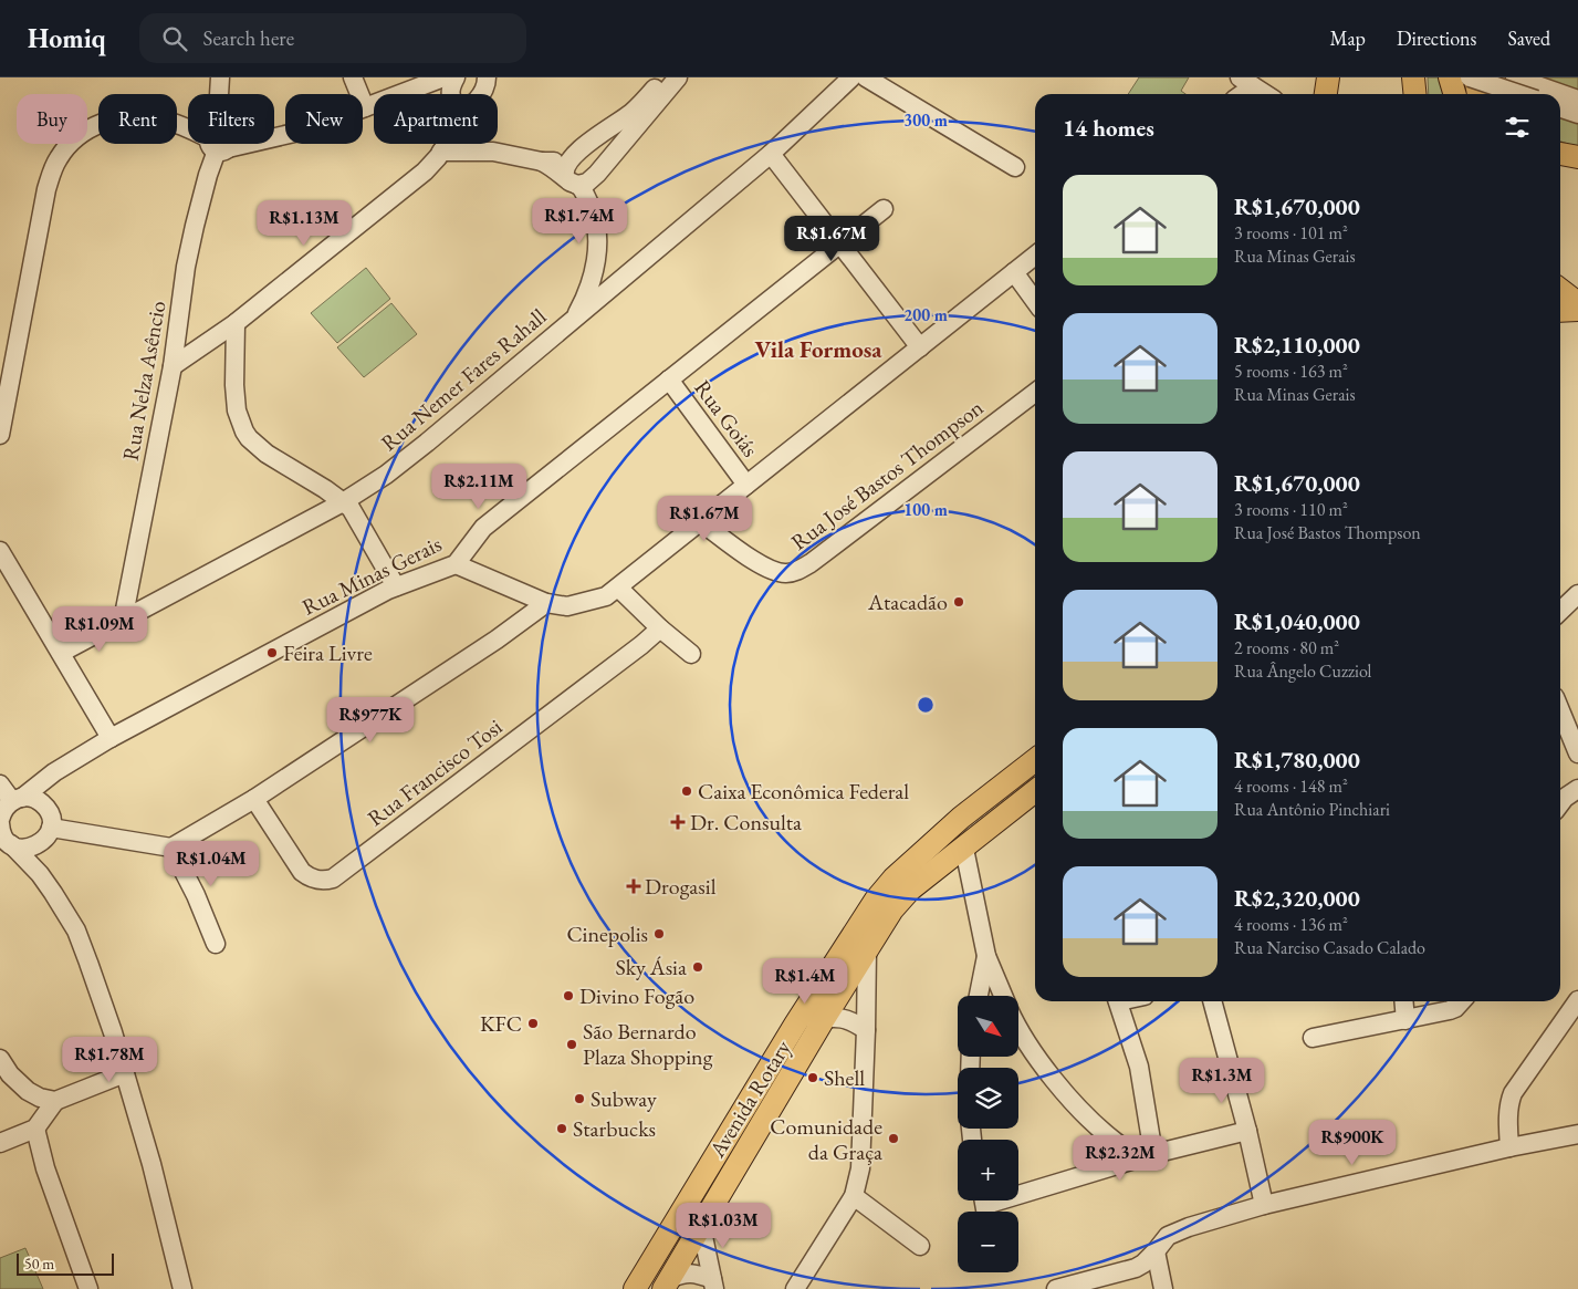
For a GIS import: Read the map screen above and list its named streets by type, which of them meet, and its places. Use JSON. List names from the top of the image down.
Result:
{
  "streets": {
    "main road": ["Avenida Rotary"],
    "street": [
      "Rua Nemer Fares Rahall",
      "Rua Nelza Asêncio",
      "Rua Goiás",
      "Rua José Bastos Thompson",
      "Rua Minas Gerais",
      "Rua Francisco Tosi"
    ]
  },
  "crossings": [
    ["Rua Nemer Fares Rahall", "Rua Nelza Asêncio"],
    ["Rua Goiás", "Rua Minas Gerais"]
  ],
  "districts": ["Vila Formosa"],
  "places": {
    "other": [
      "Atacadão",
      "Feira Livre",
      "Caixa Econômica Federal",
      "Cinepolis",
      "Sky Ásia",
      "Divino Fogão",
      "KFC",
      "São Bernardo Plaza Shopping",
      "Shell",
      "Subway",
      "Starbucks",
      "Comunidade da Graça"
    ],
    "health": ["Dr. Consulta", "Drogasil"]
  },
  "scale_bar": "50 m",
  "north": "bottom right",
  "page": {
    "header": "Homiq",
    "search": "Search here",
    "nav": ["Map", "Directions", "Saved"],
    "chip": [
      "Buy",
      "Rent",
      "Filters",
      "New",
      "Apartment"
    ],
    "heading": "14 homes",
    "list": [
      {
        "name": "R$1,670,000",
        "note": "3 rooms · 101 m² · Rua Minas Gerais"
      },
      {
        "name": "R$2,110,000",
        "note": "5 rooms · 163 m² · Rua Minas Gerais"
      },
      {
        "name": "R$1,670,000",
        "note": "3 rooms · 110 m² · Rua José Bastos Thompson"
      },
      {
        "name": "R$1,040,000",
        "note": "2 rooms · 80 m² · Rua Ângelo Cuzziol"
      },
      {
        "name": "R$1,780,000",
        "note": "4 rooms · 148 m² · Rua Antônio Pinchiari"
      },
      {
        "name": "R$2,320,000",
        "note": "4 rooms · 136 m² · Rua Narciso Casado Calado"
      }
    ],
    "price": [
      "R$1.74M",
      "R$1.13M",
      "R$1.67M",
      "R$2.11M",
      "R$1.67M",
      "R$1.09M",
      "R$977K",
      "R$1.04M",
      "R$1.4M",
      "R$1.78M",
      "R$1.3M",
      "R$900K",
      "R$2.32M",
      "R$1.03M"
    ],
    "map_buttons": ["+", "−"],
    "scale": "50 m"
  },
  "rings": ["300 m", "200 m", "100 m"]
}
